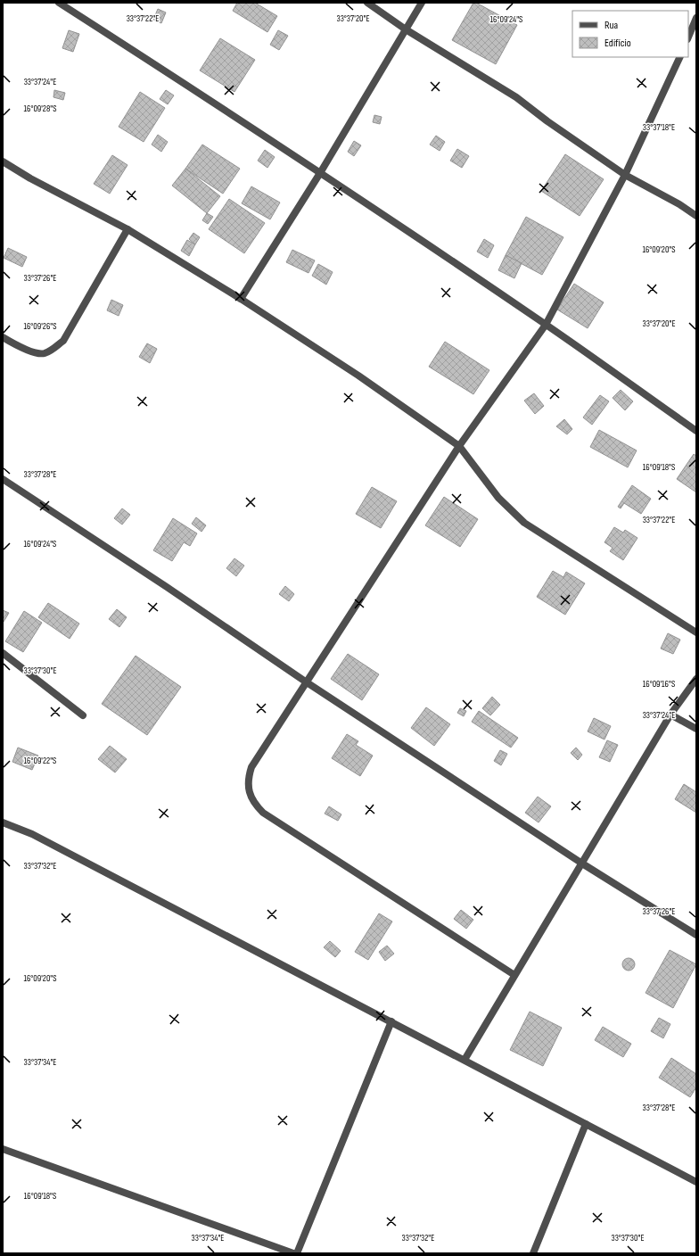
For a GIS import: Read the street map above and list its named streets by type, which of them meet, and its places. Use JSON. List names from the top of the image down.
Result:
{
  "legend": ["Rua", "Edifício"],
  "coordinates": [
    "33°37'20\"E",
    "33°37'22\"E",
    "16°09'24\"S",
    "33°37'24\"E",
    "16°09'28\"S",
    "33°37'18\"E",
    "16°09'20\"S",
    "33°37'26\"E",
    "16°09'26\"S",
    "16°09'18\"S",
    "33°37'28\"E",
    "33°37'30\"E",
    "16°09'16\"S",
    "16°09'22\"S",
    "33°37'32\"E",
    "33°37'34\"E"
  ]
}
